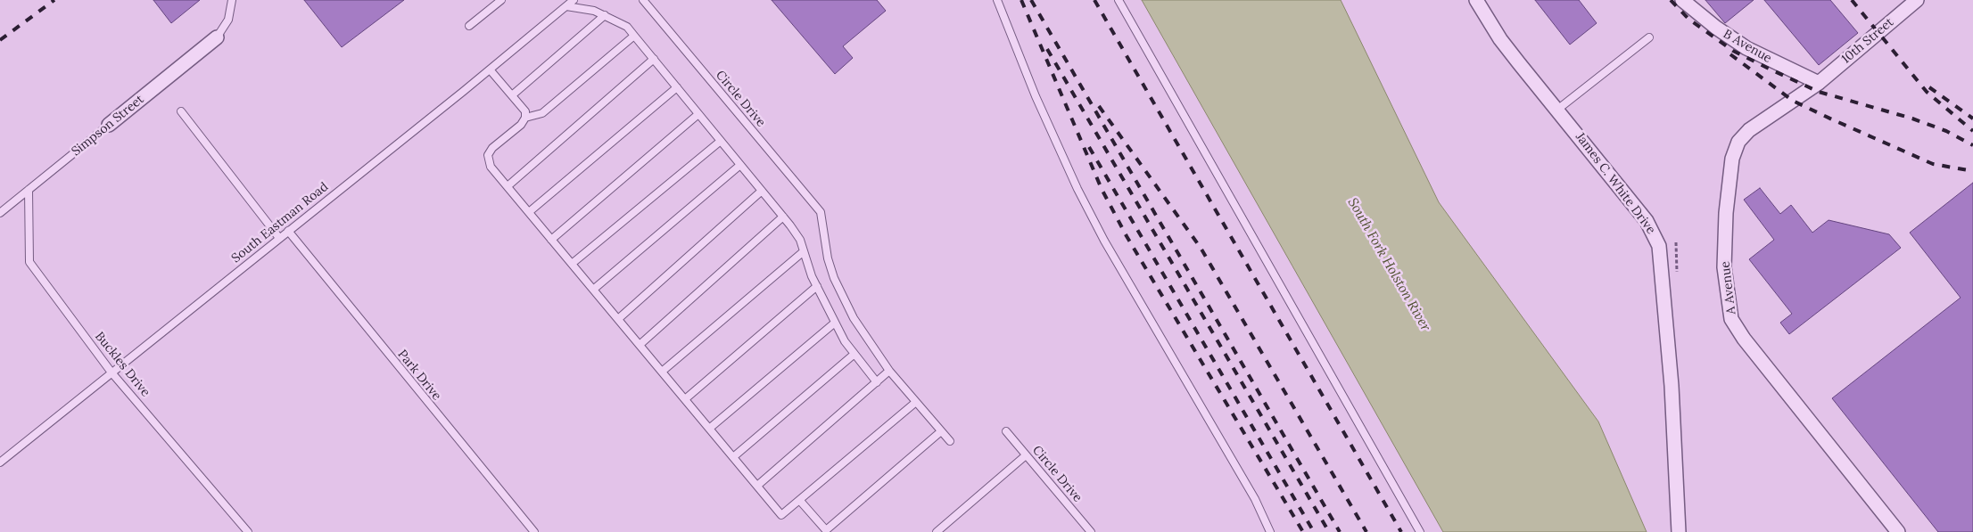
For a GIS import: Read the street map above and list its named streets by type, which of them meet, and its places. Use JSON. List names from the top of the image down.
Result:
{
  "streets": {
    "street": [
      "10th Street",
      "B Avenue",
      "Simpson Street",
      "James C. White Drive",
      "A Avenue"
    ],
    "lane": [
      "Circle Drive",
      "South Eastman Road",
      "Buckles Drive",
      "Park Drive"
    ]
  },
  "crossings": [
    ["10th Street", "B Avenue"],
    ["10th Street", "A Avenue"],
    ["B Avenue", "A Avenue"],
    ["Simpson Street", "Buckles Drive"],
    ["South Eastman Road", "Buckles Drive"],
    ["South Eastman Road", "Park Drive"]
  ],
  "water": ["South Fork Holston River"]
}
